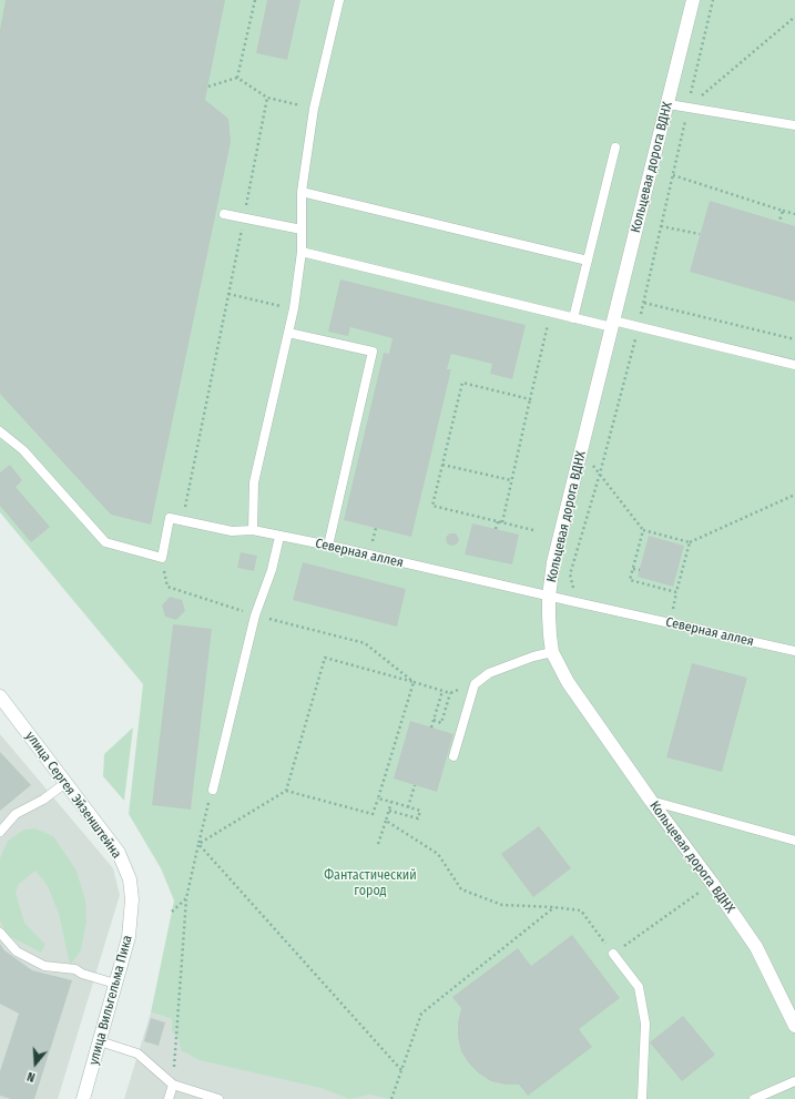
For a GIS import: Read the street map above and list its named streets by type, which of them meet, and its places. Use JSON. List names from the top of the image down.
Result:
{
  "streets": {
    "street": ["Кольцевая дорога ВДНХ", "улица Сергея Эйзенштейна", "улица Вильгельма Пика"],
    "lane": ["Северная аллея"]
  },
  "crossings": [
    ["Кольцевая дорога ВДНХ", "Северная аллея"],
    ["улица Сергея Эйзенштейна", "улица Вильгельма Пика"]
  ],
  "parks": ["Фантастический город"],
  "north": "bottom"
}
